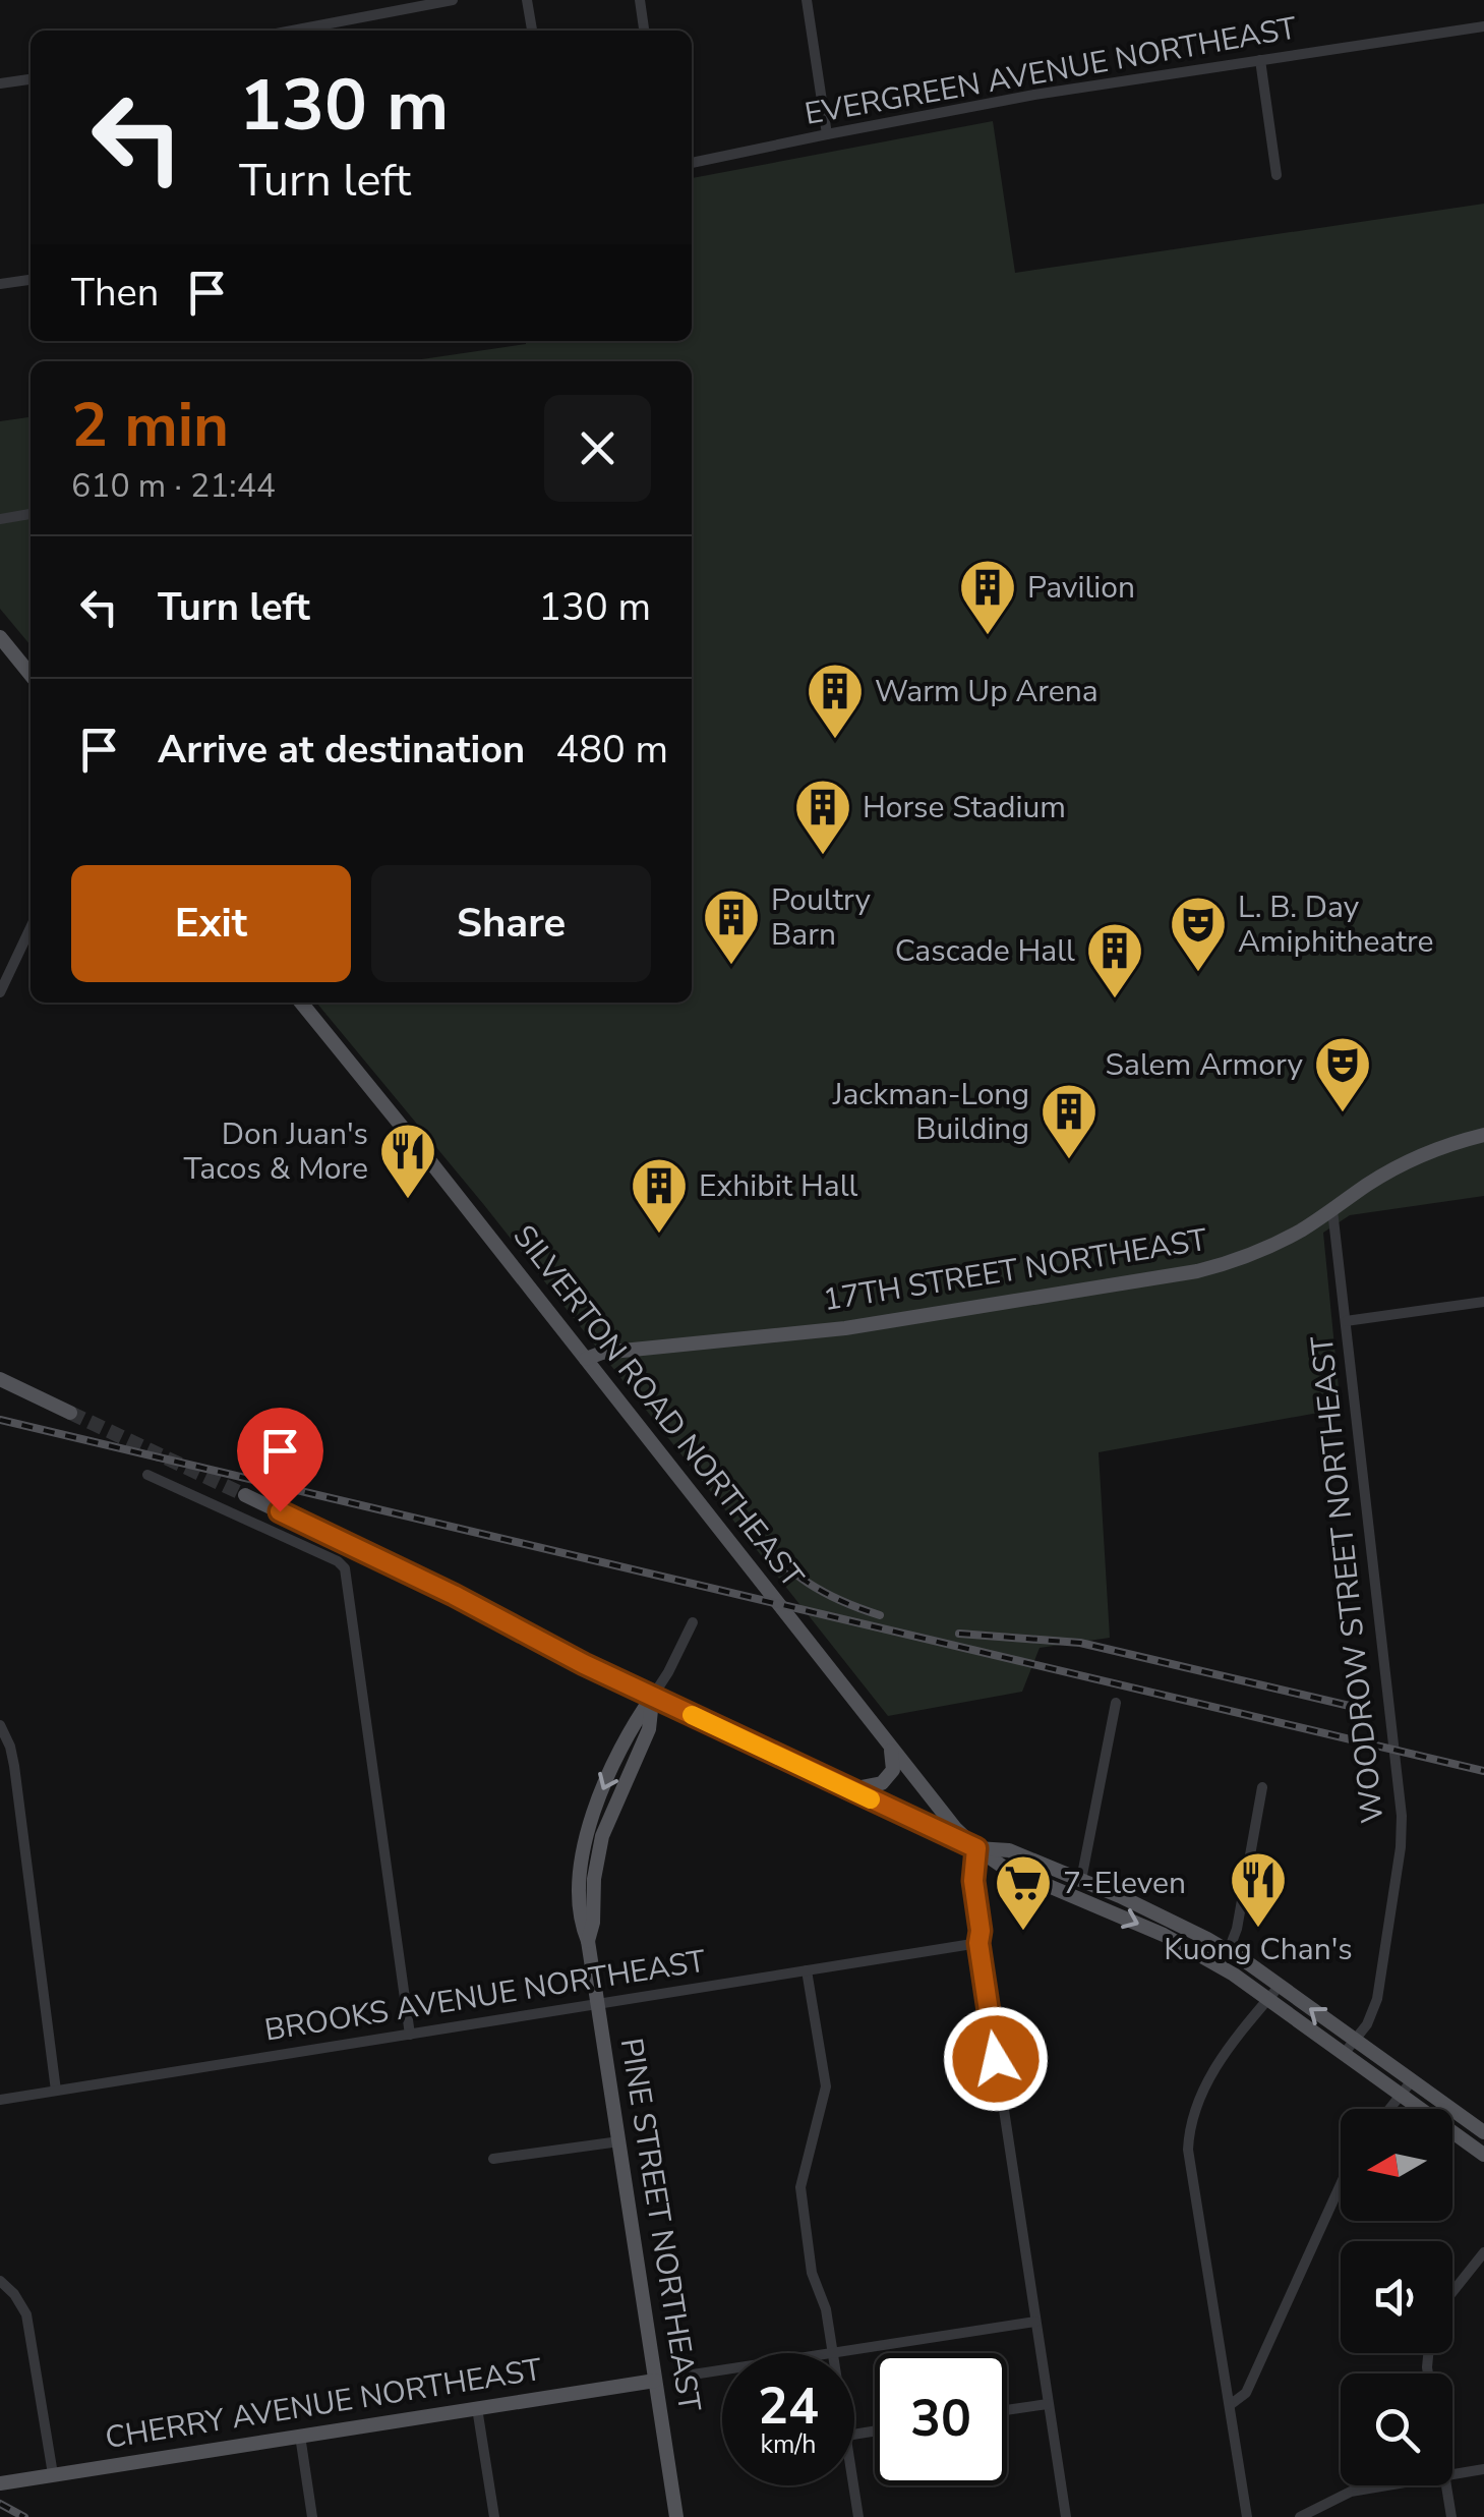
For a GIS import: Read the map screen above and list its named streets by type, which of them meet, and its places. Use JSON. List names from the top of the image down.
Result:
{
  "streets": {
    "main road": [
      "17TH STREET NORTHEAST",
      "SILVERTON ROAD NORTHEAST",
      "PINE STREET NORTHEAST",
      "CHERRY AVENUE NORTHEAST"
    ],
    "street": ["EVERGREEN AVENUE NORTHEAST", "WOODROW STREET NORTHEAST", "BROOKS AVENUE NORTHEAST"]
  },
  "crossings": [
    ["17TH STREET NORTHEAST", "SILVERTON ROAD NORTHEAST"],
    ["17TH STREET NORTHEAST", "WOODROW STREET NORTHEAST"],
    ["BROOKS AVENUE NORTHEAST", "PINE STREET NORTHEAST"],
    ["PINE STREET NORTHEAST", "CHERRY AVENUE NORTHEAST"]
  ],
  "places": {
    "building": [
      "Pavilion",
      "Warm Up Arena",
      "Horse Stadium",
      "Poultry Barn",
      "Cascade Hall",
      "Jackman-Long Building",
      "Exhibit Hall"
    ],
    "theatre": ["L. B. Day Amiphitheatre", "Salem Armory"],
    "restaurant": ["Don Juan's Tacos & More", "Kuong Chan's"],
    "supermarket": ["7-Eleven"]
  },
  "north": "left",
  "page": {
    "turn": ["130 m", "Turn left"],
    "then": "Then",
    "heading": ["2 min", "610 m · 21:44"],
    "list": [
      {
        "name": "Turn left",
        "value": "130 m"
      },
      {
        "name": "Arrive at destination",
        "value": "480 m"
      }
    ],
    "buttons": ["Exit", "Share"],
    "speed": "24 km/h",
    "limit": "30"
  }
}
